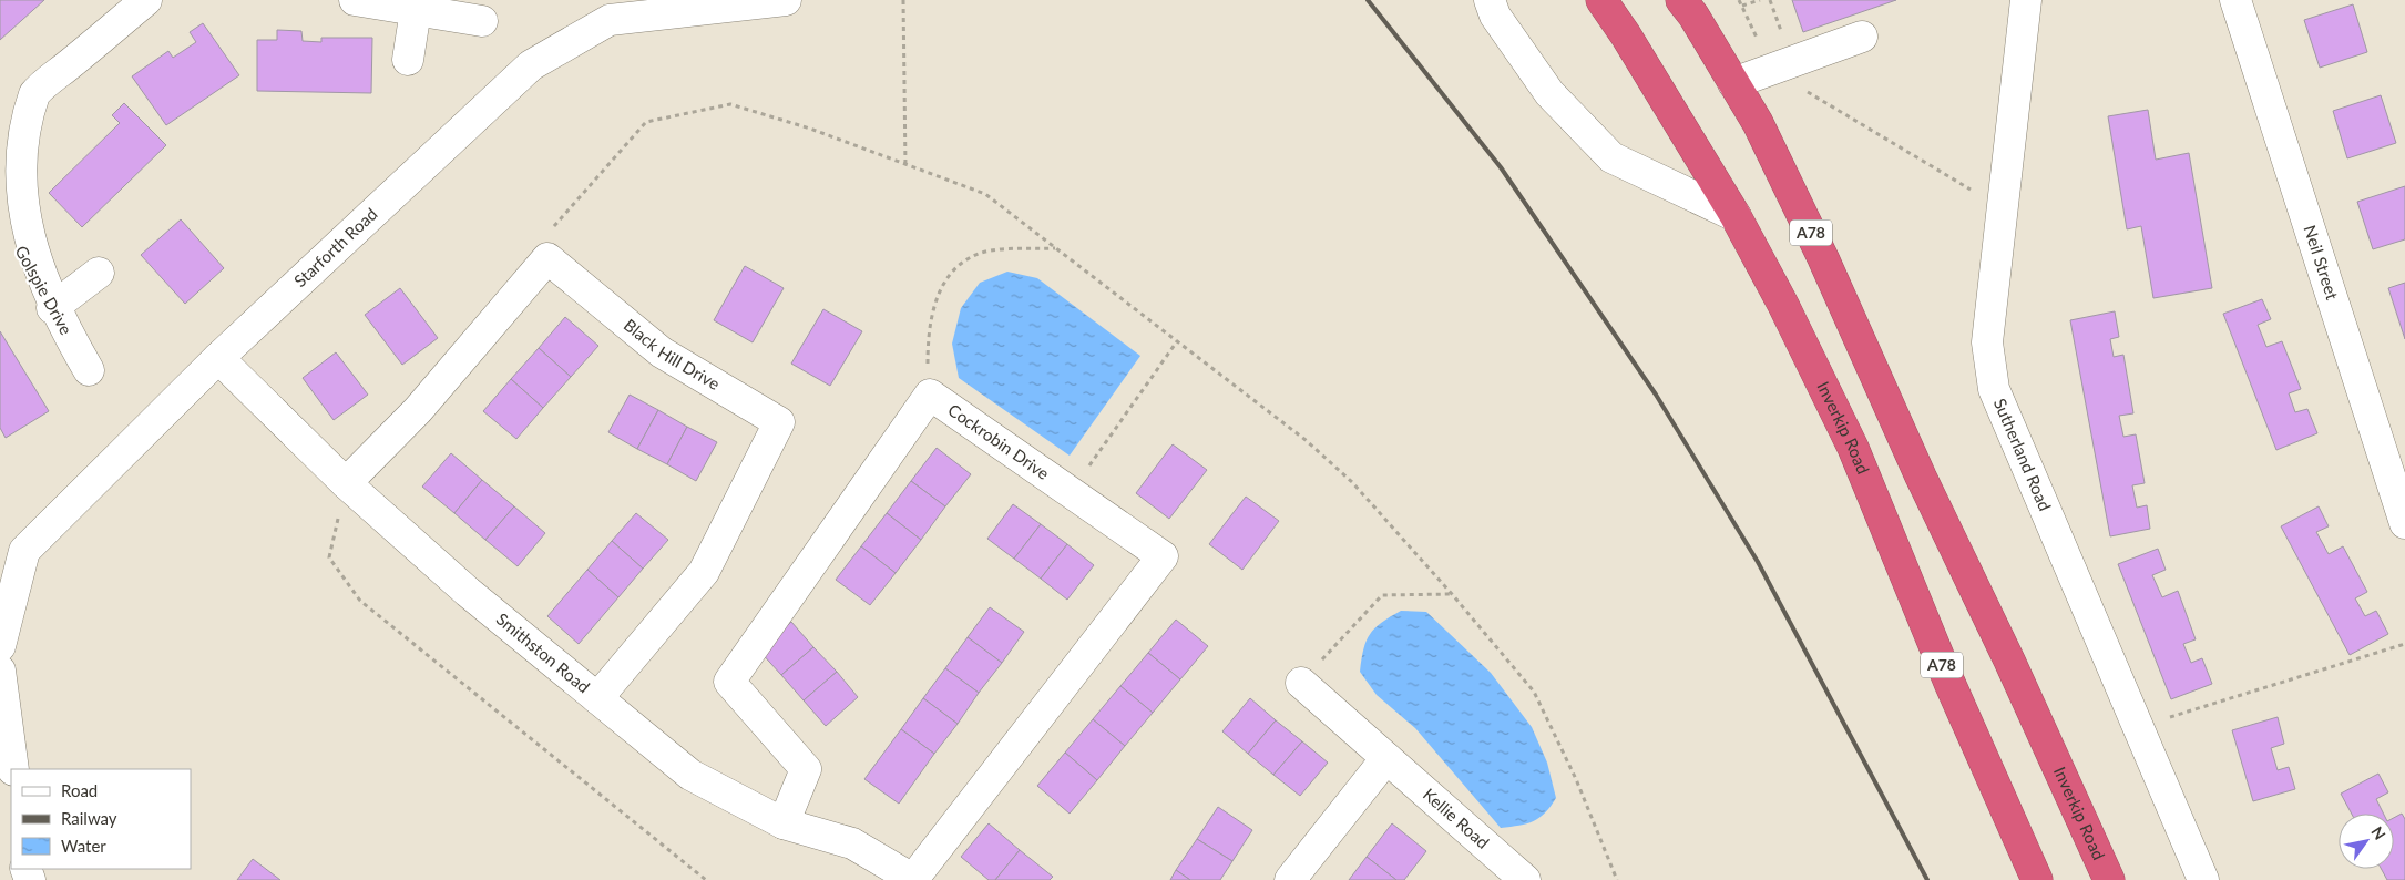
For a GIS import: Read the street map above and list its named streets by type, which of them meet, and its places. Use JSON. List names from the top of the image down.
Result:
{
  "streets": {
    "highway": ["A78", "Inverkip Road"],
    "street": [
      "Starforth Road",
      "Neil Street",
      "Golspie Drive",
      "Black Hill Drive",
      "Cockrobin Drive",
      "Sutherland Road",
      "Smithston Road",
      "Kellie Road"
    ]
  },
  "crossings": [
    ["Starforth Road", "Smithston Road"],
    ["Black Hill Drive", "Smithston Road"],
    ["Cockrobin Drive", "Smithston Road"]
  ],
  "legend": ["Road", "Railway", "Water"],
  "north": "top right"
}
